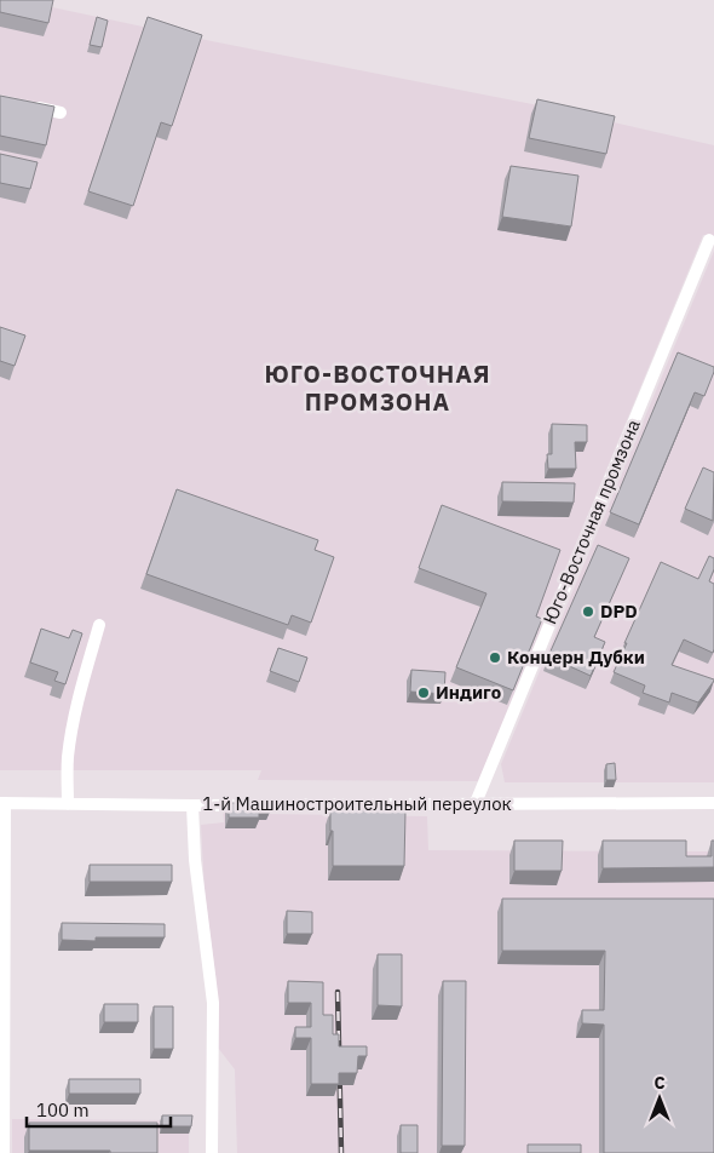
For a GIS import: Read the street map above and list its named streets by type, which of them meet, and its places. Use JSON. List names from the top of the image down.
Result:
{
  "streets": {
    "street": ["Юго-Восточная промзона", "1-й Машиностроительный переулок"]
  },
  "crossings": [
    ["Юго-Восточная промзона", "1-й Машиностроительный переулок"]
  ],
  "districts": ["ЮГО-ВОСТОЧНАЯ ПРОМЗОНА"],
  "places": ["DPD", "Концерн Дубки", "Индиго"],
  "scale_bar": "100 m",
  "north": "top"
}
